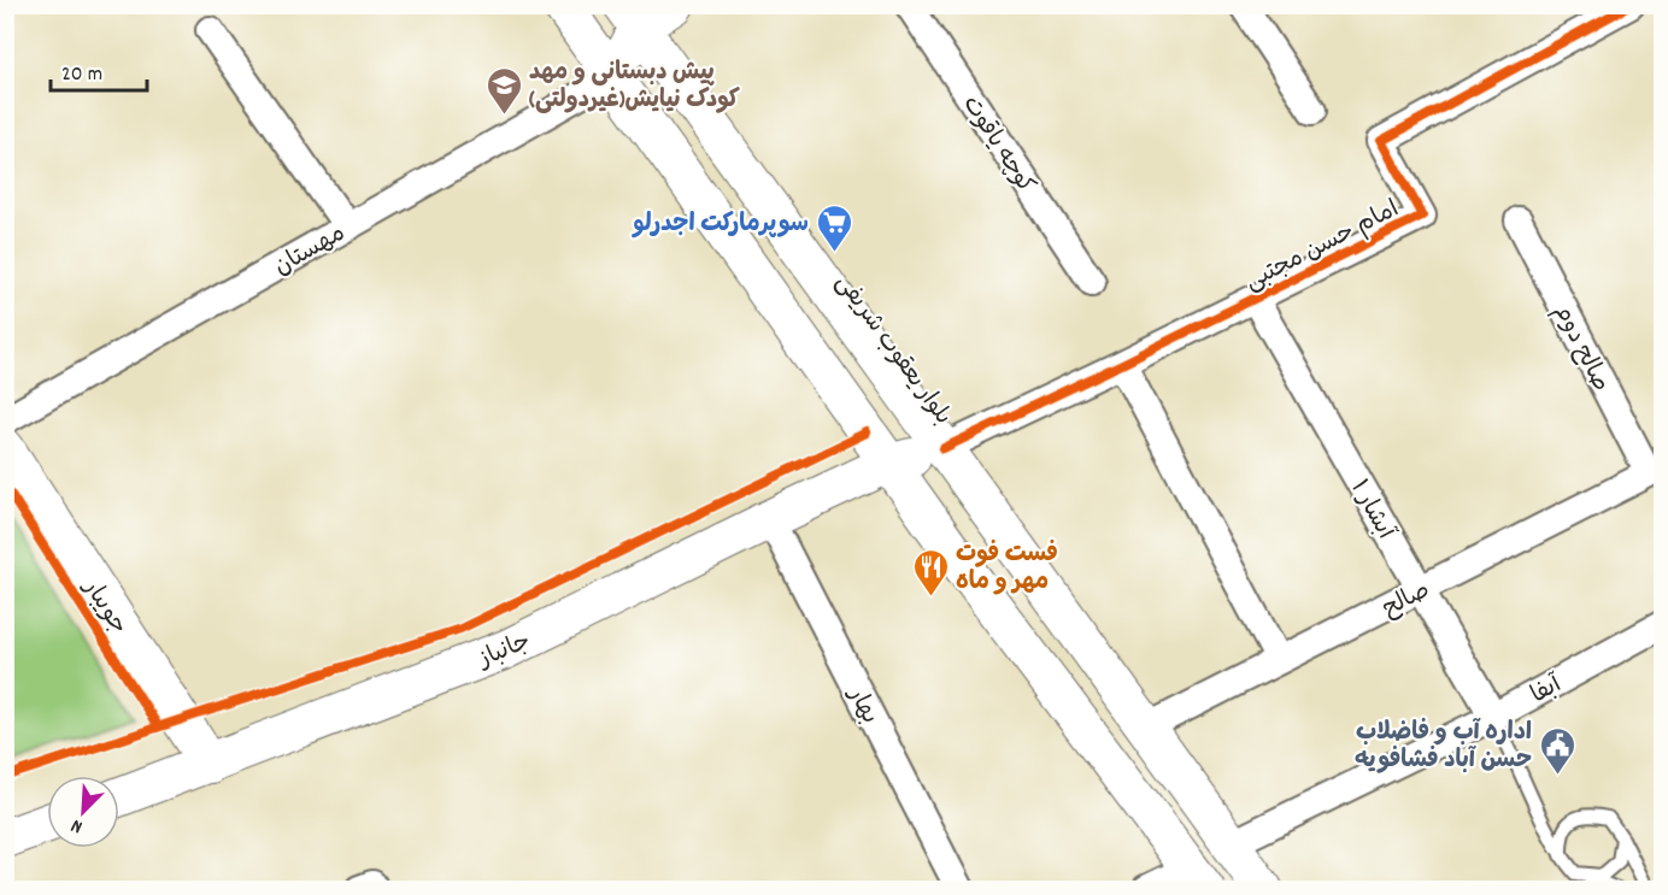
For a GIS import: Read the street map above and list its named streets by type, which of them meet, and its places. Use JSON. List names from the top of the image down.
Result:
{
  "streets": {
    "main road": ["بلوار یعقوب شریفی", "جویبار", "جانباز"],
    "street": [
      "کوچه یاقوت",
      "امام حسن مجتبی",
      "مهستان",
      "صالح دوم",
      "آبشار ۱",
      "صالح",
      "آبفا",
      "بهار"
    ]
  },
  "crossings": [
    ["امام حسن مجتبی", "بلوار یعقوب شریفی"],
    ["امام حسن مجتبی", "آبشار ۱"],
    ["امام حسن مجتبی", "جانباز"],
    ["صالح دوم", "صالح"],
    ["بلوار یعقوب شریفی", "صالح"],
    ["بلوار یعقوب شریفی", "جانباز"],
    ["بلوار یعقوب شریفی", "آبفا"],
    ["آبشار ۱", "صالح"],
    ["آبشار ۱", "آبفا"],
    ["جویبار", "جانباز"],
    ["جانباز", "بهار"]
  ],
  "places": {
    "school or university": ["پیش دبستانی و مهد کودک نیایش(غیردولتی)"],
    "supermarket": ["سوپرمارکت اجدرلو"],
    "restaurant": ["فست فوت مهر و ماه"],
    "public building": ["اداره آب و فاضلاب حسن آباد فشافویه"]
  },
  "scale_bar": "20 m",
  "north": "bottom left"
}
